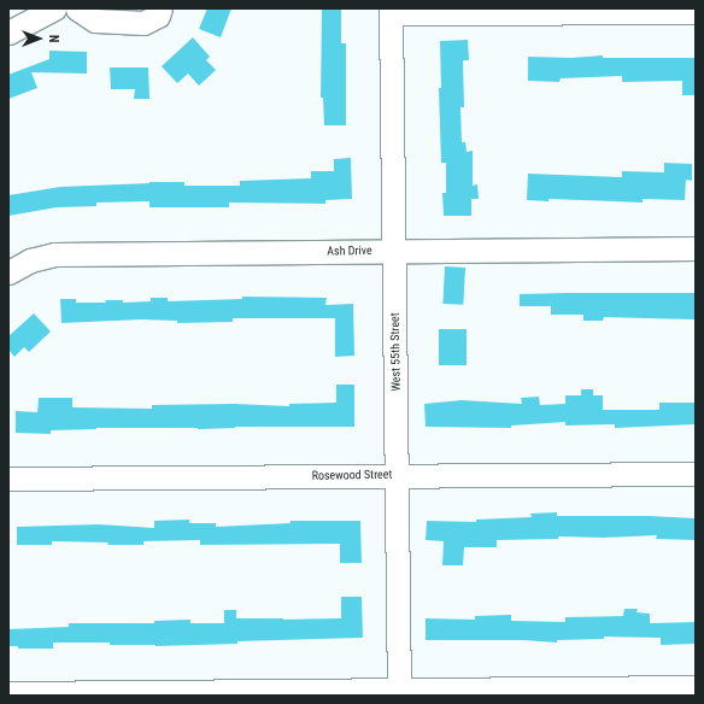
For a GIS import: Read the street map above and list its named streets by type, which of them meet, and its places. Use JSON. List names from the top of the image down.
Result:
{
  "streets": {
    "street": ["Ash Drive", "West 55th Street", "Rosewood Street"]
  },
  "crossings": [
    ["Ash Drive", "West 55th Street"],
    ["West 55th Street", "Rosewood Street"]
  ],
  "north": "right"
}
